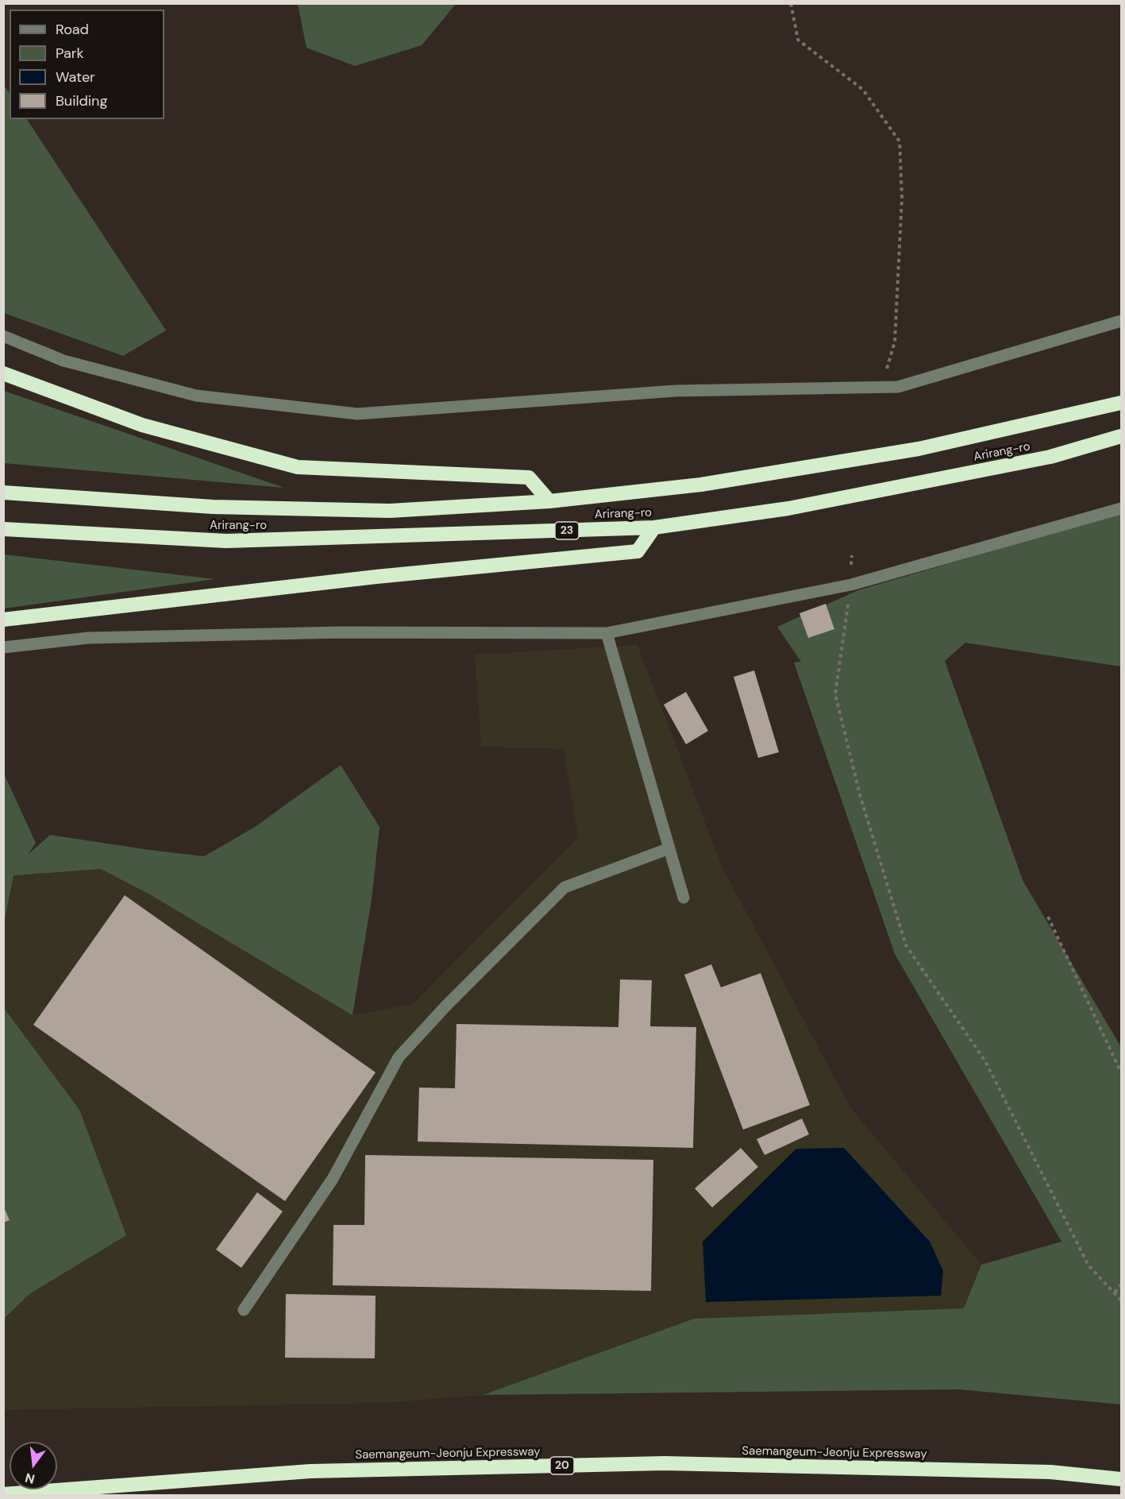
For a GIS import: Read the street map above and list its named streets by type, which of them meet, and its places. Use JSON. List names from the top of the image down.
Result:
{
  "streets": {
    "highway": [
      "Arirang-ro",
      "23",
      "Saemangeum-Jeonju Expressway",
      "20"
    ]
  },
  "legend": [
    "Road",
    "Park",
    "Water",
    "Building"
  ],
  "north": "bottom"
}
